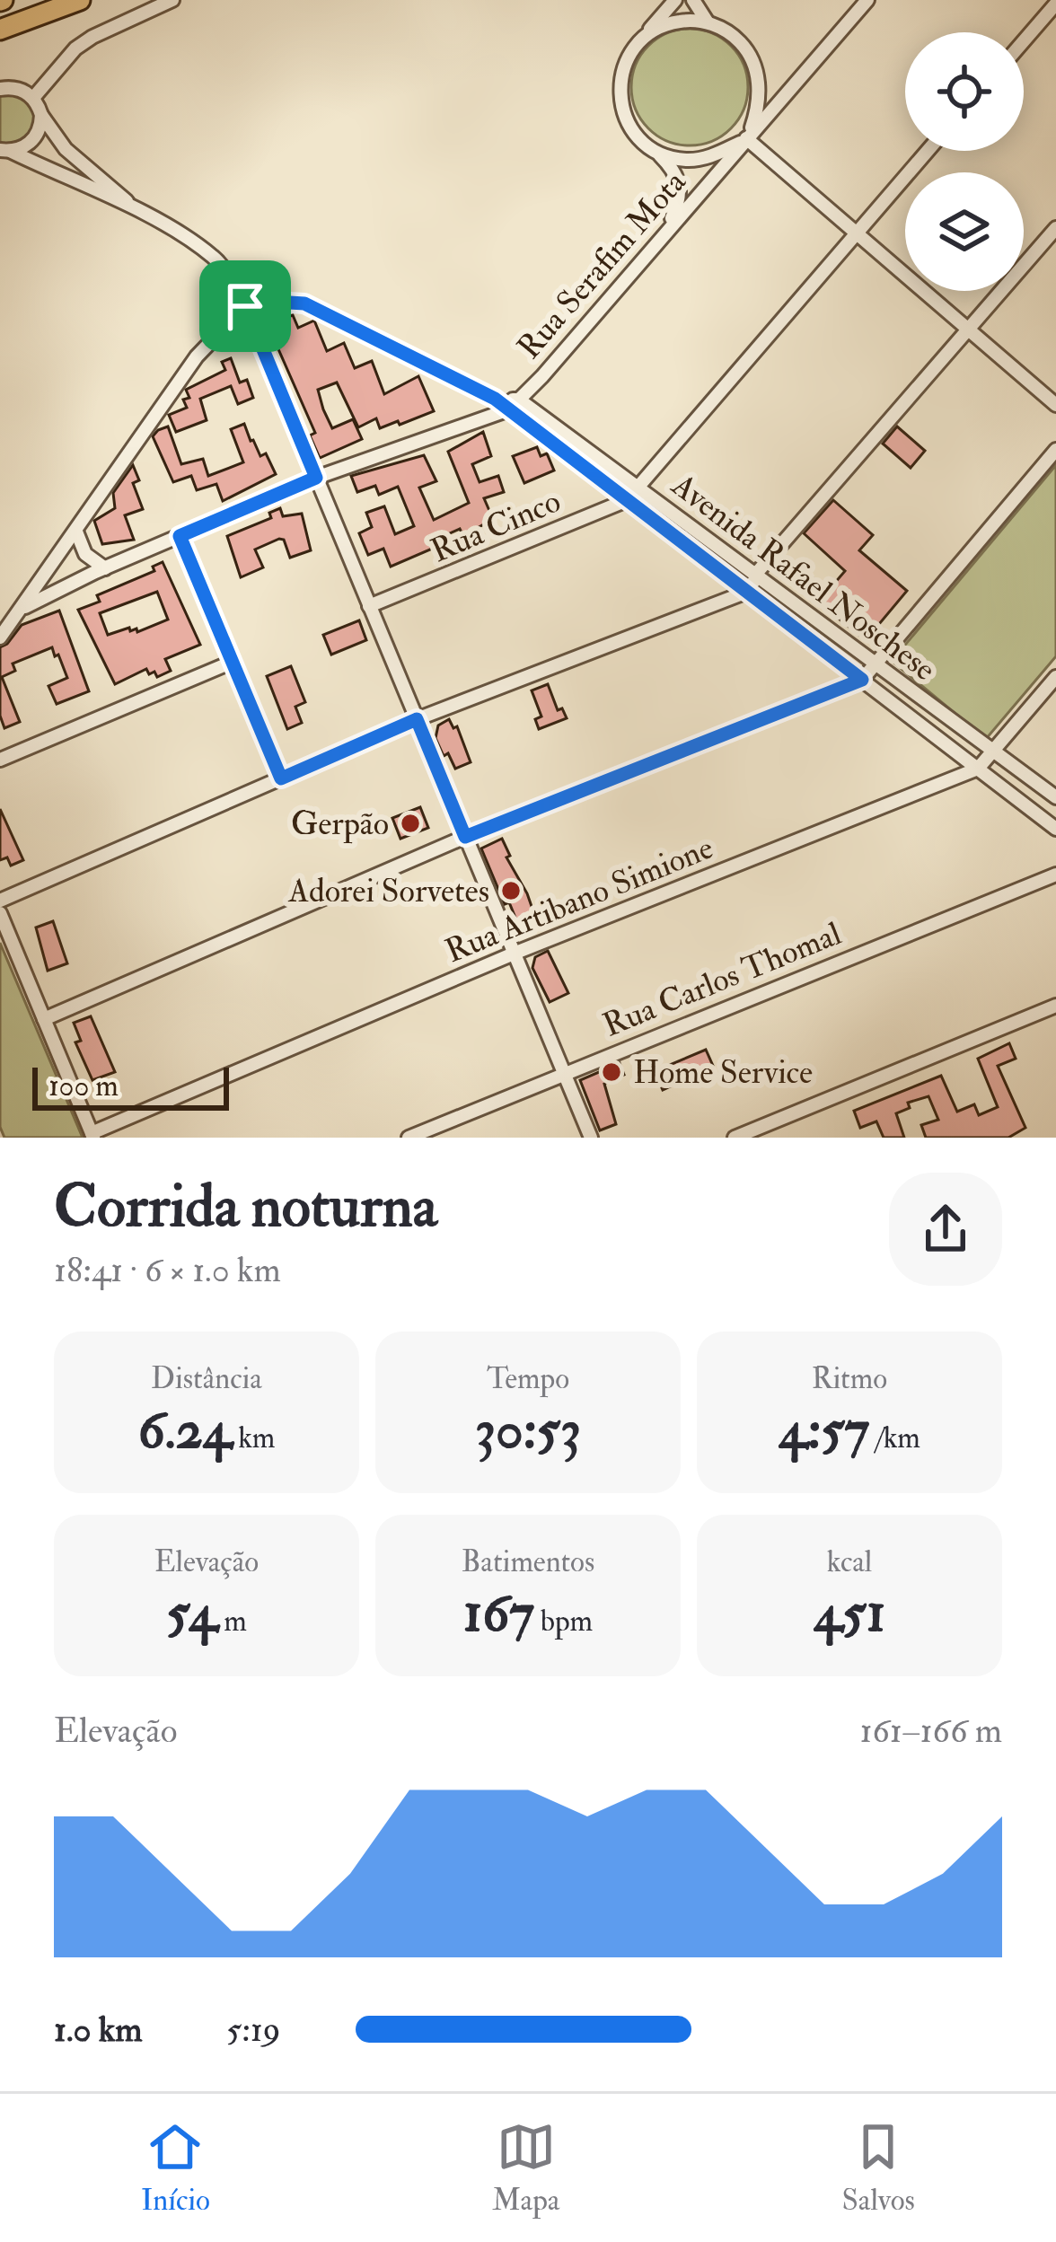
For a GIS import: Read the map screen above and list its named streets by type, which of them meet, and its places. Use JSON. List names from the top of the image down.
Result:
{
  "streets": {
    "street": [
      "Rua Serafim Mota",
      "Rua Cinco",
      "Avenida Rafael Noschese",
      "Rua Artibano Simione",
      "Rua Carlos Thomal"
    ]
  },
  "crossings": [
    ["Rua Serafim Mota", "Avenida Rafael Noschese"],
    ["Rua Cinco", "Avenida Rafael Noschese"],
    ["Avenida Rafael Noschese", "Rua Artibano Simione"]
  ],
  "places": ["Gerpão", "Adorei Sorvetes", "Home Service"],
  "scale_bar": "100 m",
  "page": {
    "scale": "100 m",
    "heading": ["Corrida noturna", "18:41 · 6 × 1.0 km"],
    "stats": [
      ["Distância", "6.24 km"],
      ["Tempo", "30:53"],
      ["Ritmo", "4:57 /km"],
      ["Elevação", "54 m"],
      ["Batimentos", "167 bpm"],
      ["kcal", "451"]
    ],
    "chart": ["Elevação", "161–166 m"],
    "list": [
      {
        "name": "1.0 km",
        "note": "5:19"
      }
    ],
    "tabs": ["Início", "Mapa", "Salvos"]
  }
}
